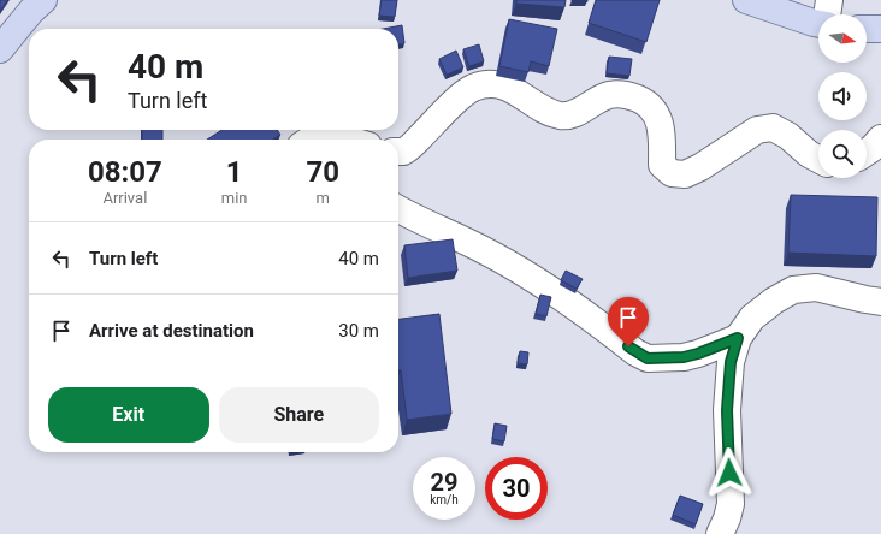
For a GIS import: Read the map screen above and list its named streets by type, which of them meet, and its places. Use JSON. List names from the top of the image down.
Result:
{
  "north": "right",
  "page": {
    "turn": ["40 m", "Turn left"],
    "eta": [
      "08:07",
      "Arrival",
      "1",
      "min",
      "70",
      "m"
    ],
    "list": [
      {
        "name": "Turn left",
        "value": "40 m"
      },
      {
        "name": "Arrive at destination",
        "value": "30 m"
      }
    ],
    "buttons": ["Exit", "Share"],
    "speed": "29 km/h",
    "limit": "30"
  }
}
